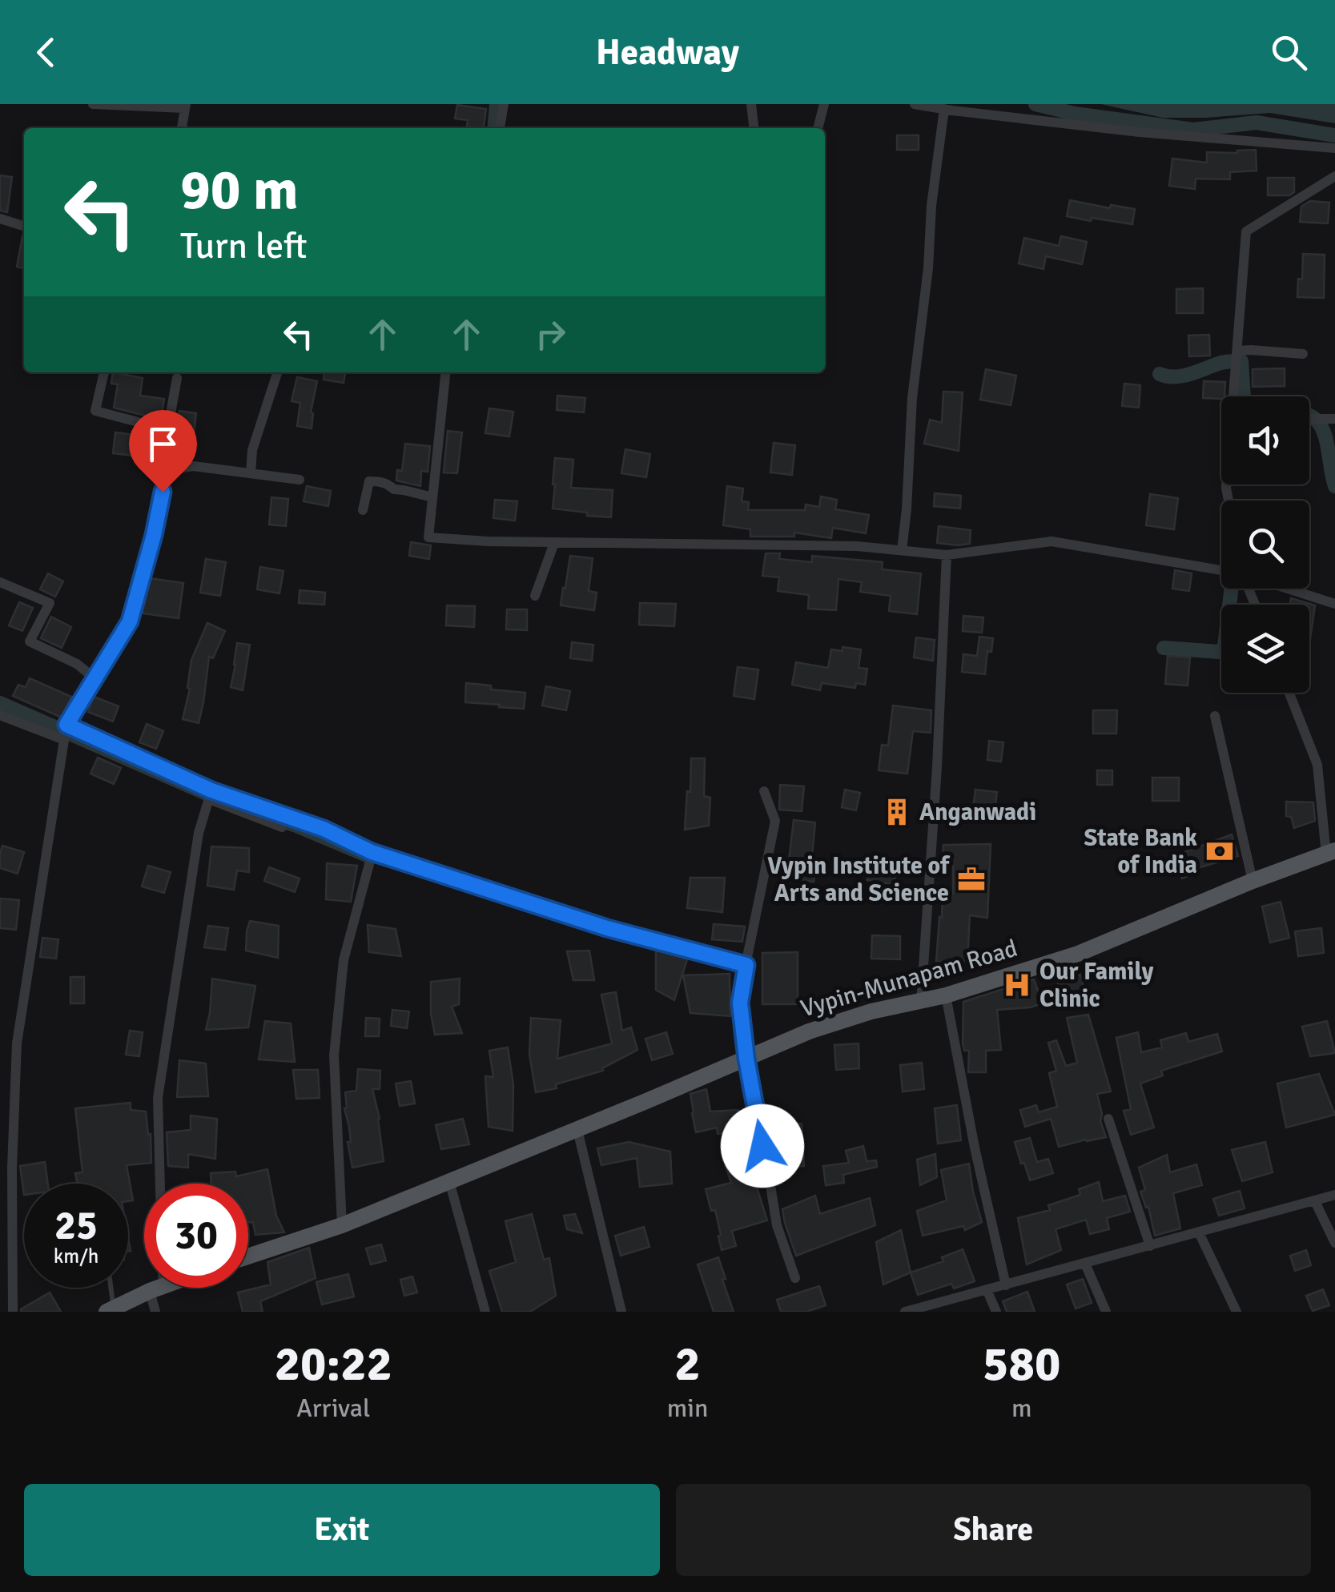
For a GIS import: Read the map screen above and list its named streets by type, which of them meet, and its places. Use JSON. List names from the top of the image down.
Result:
{
  "streets": {
    "main road": ["Vypin-Munapam Road"]
  },
  "places": {
    "building": ["Anganwadi"],
    "bank": ["State Bank of India"],
    "office": ["Vypin Institute of Arts and Science"],
    "hospital": ["Our Family Clinic"]
  },
  "page": {
    "header": "Headway",
    "turn": ["90 m", "Turn left"],
    "speed": "25 km/h",
    "limit": "30",
    "eta": [
      "20:22",
      "Arrival",
      "2",
      "min",
      "580",
      "m"
    ],
    "buttons": ["Exit", "Share"]
  }
}
